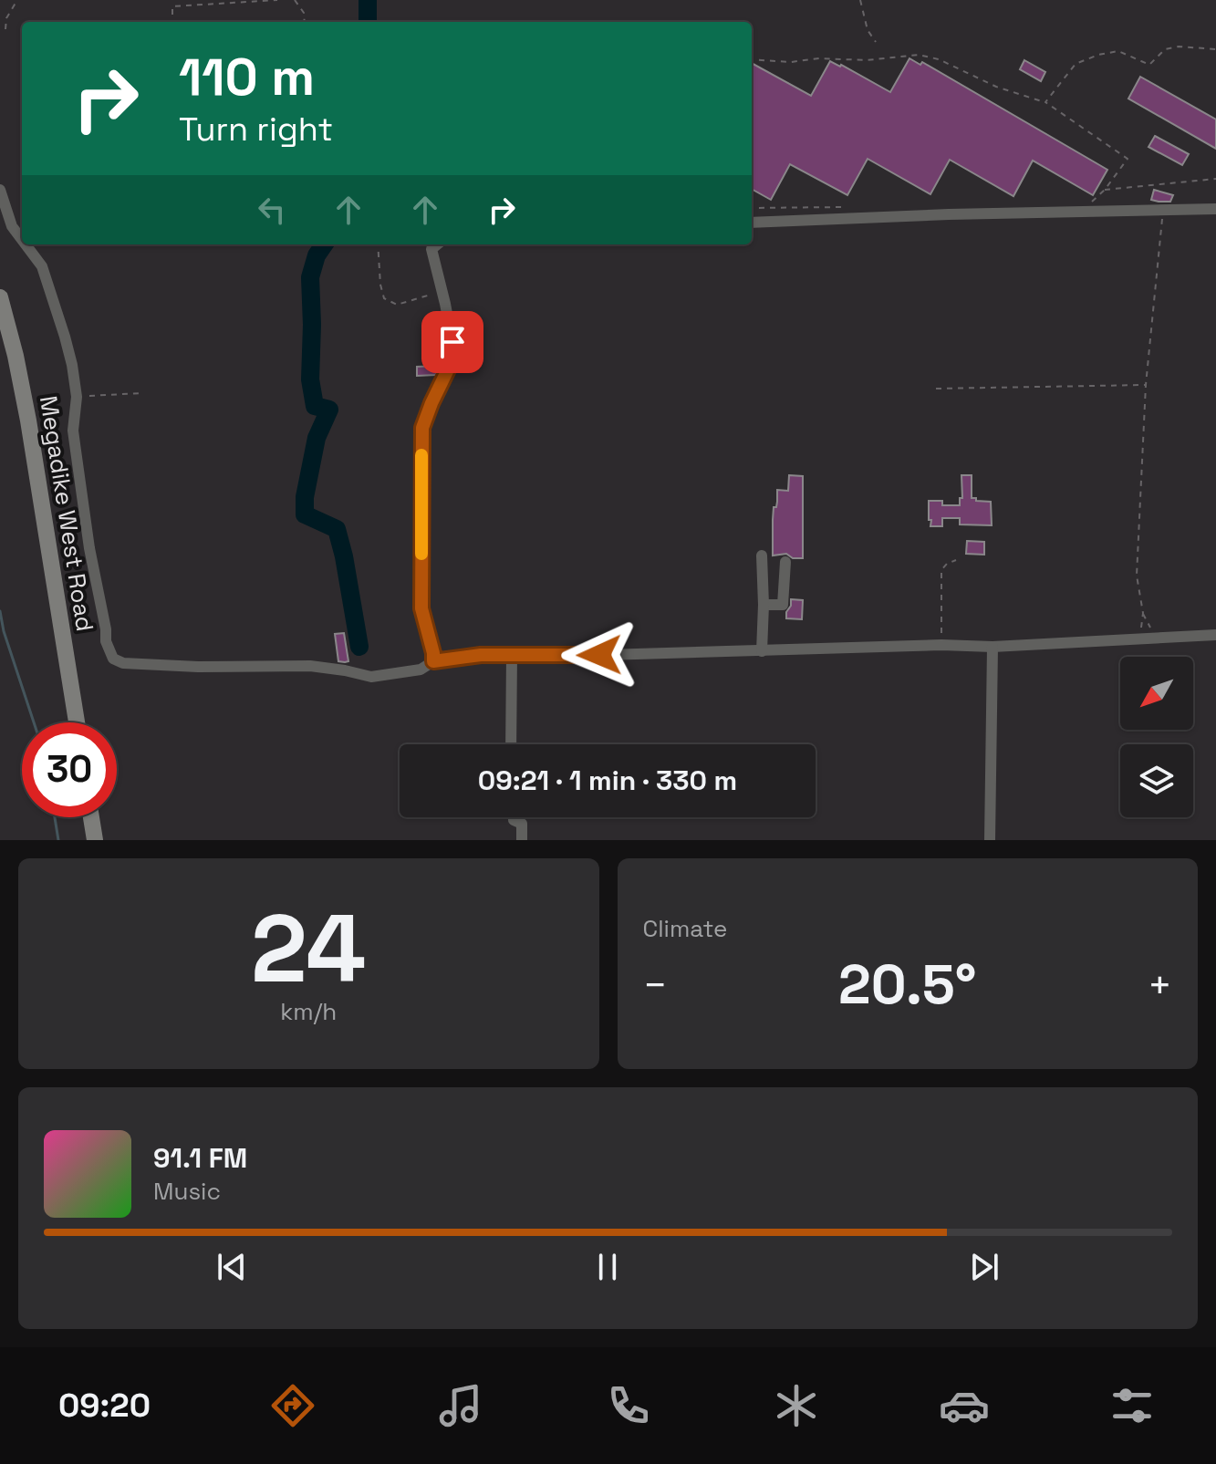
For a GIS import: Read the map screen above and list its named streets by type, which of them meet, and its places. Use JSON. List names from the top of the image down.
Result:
{
  "streets": {
    "street": ["Megadike West Road"]
  },
  "north": "bottom left",
  "page": {
    "turn": ["110 m", "Turn right"],
    "limit": "30",
    "trip": "09:21 · 1 min · 330 m",
    "tile": [
      ["24", "km/h"],
      "Climate"
    ],
    "heat": ["−", "20.5°", "+"],
    "song": ["91.1 FM", "Music"],
    "tabs": "09:20"
  }
}
